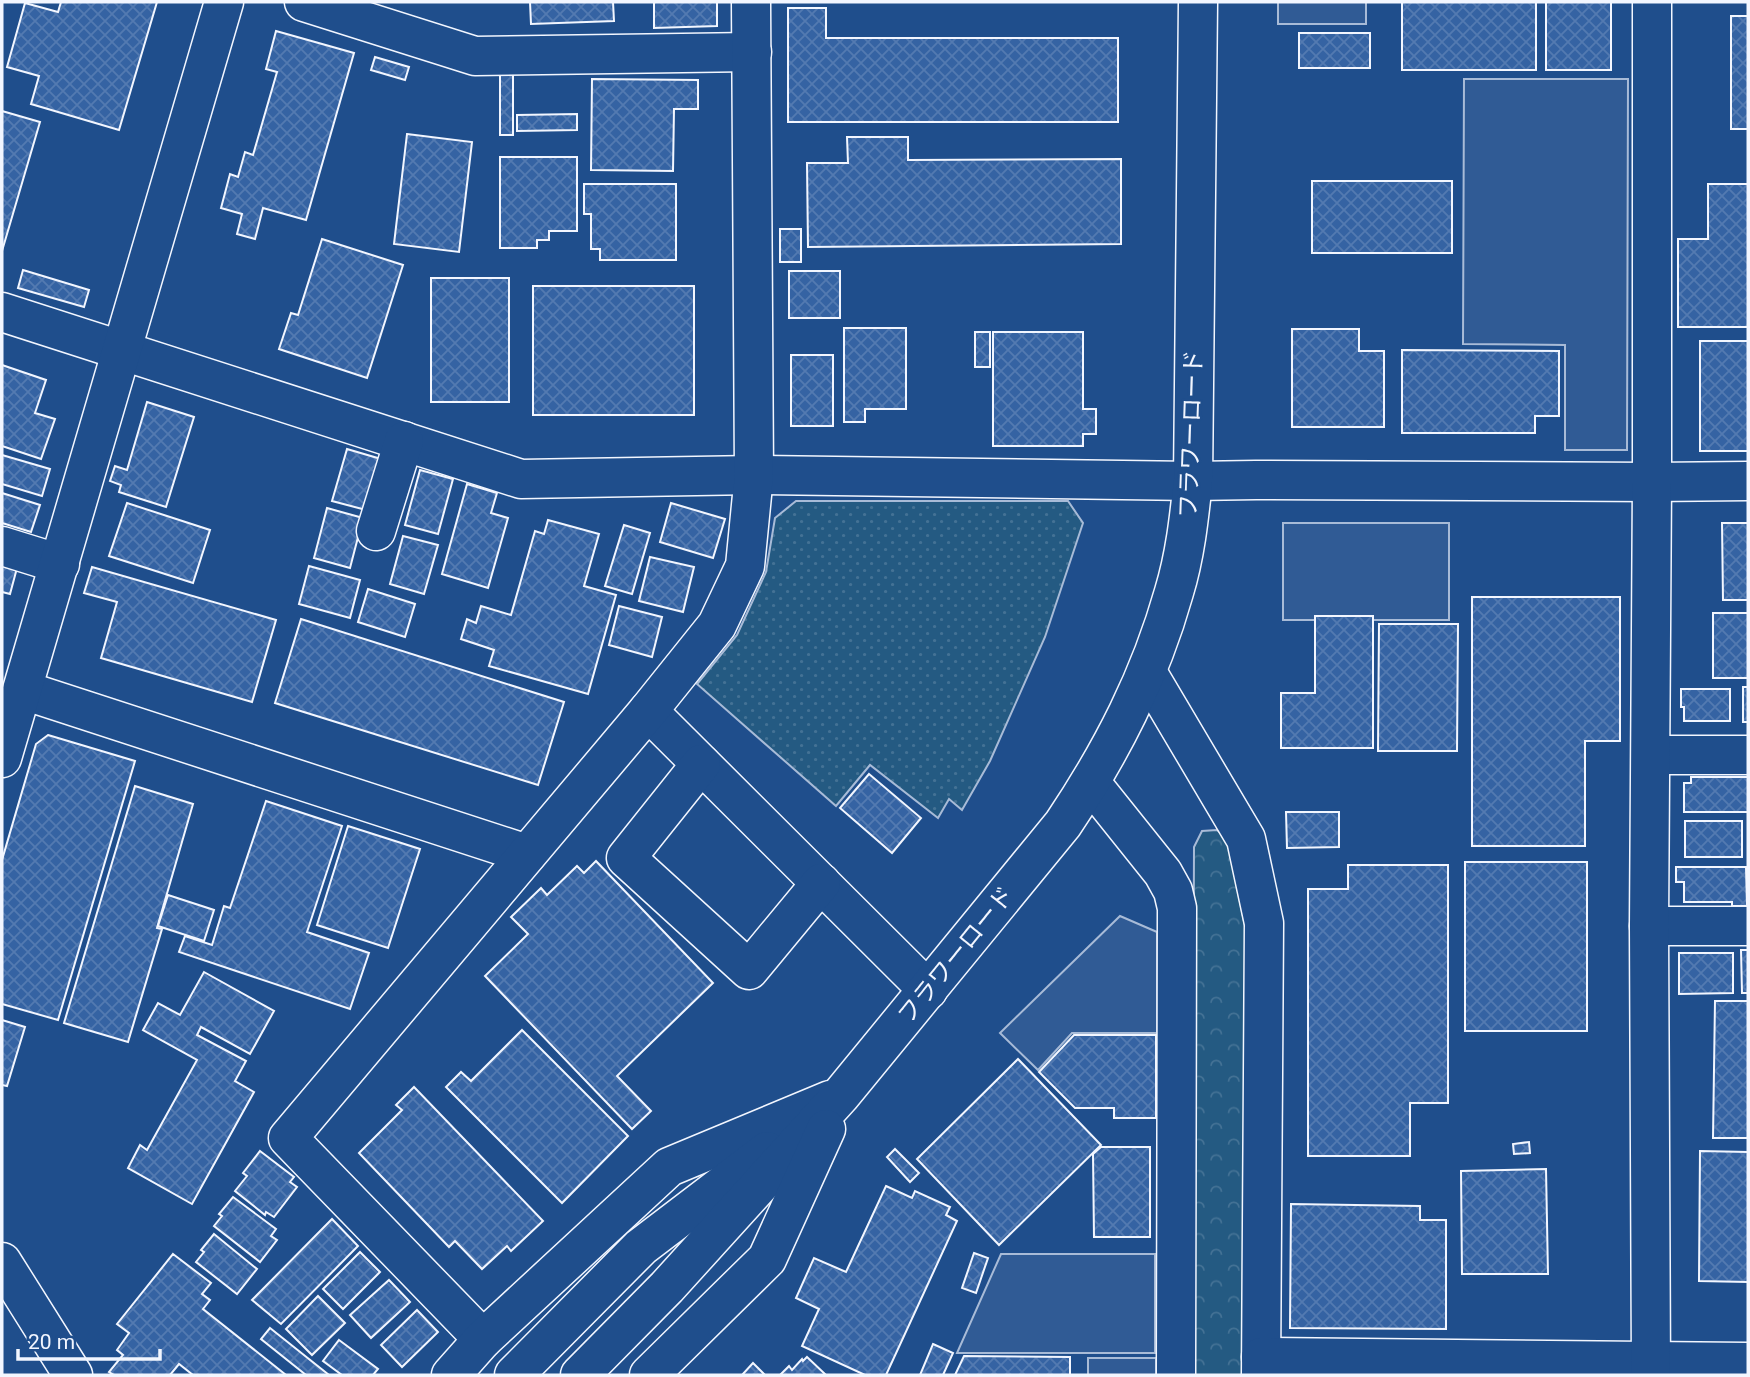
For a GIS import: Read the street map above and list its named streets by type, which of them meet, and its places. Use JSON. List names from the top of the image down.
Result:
{
  "streets": {
    "street": ["フラワーロード"]
  },
  "scale_bar": "20 m"
}
